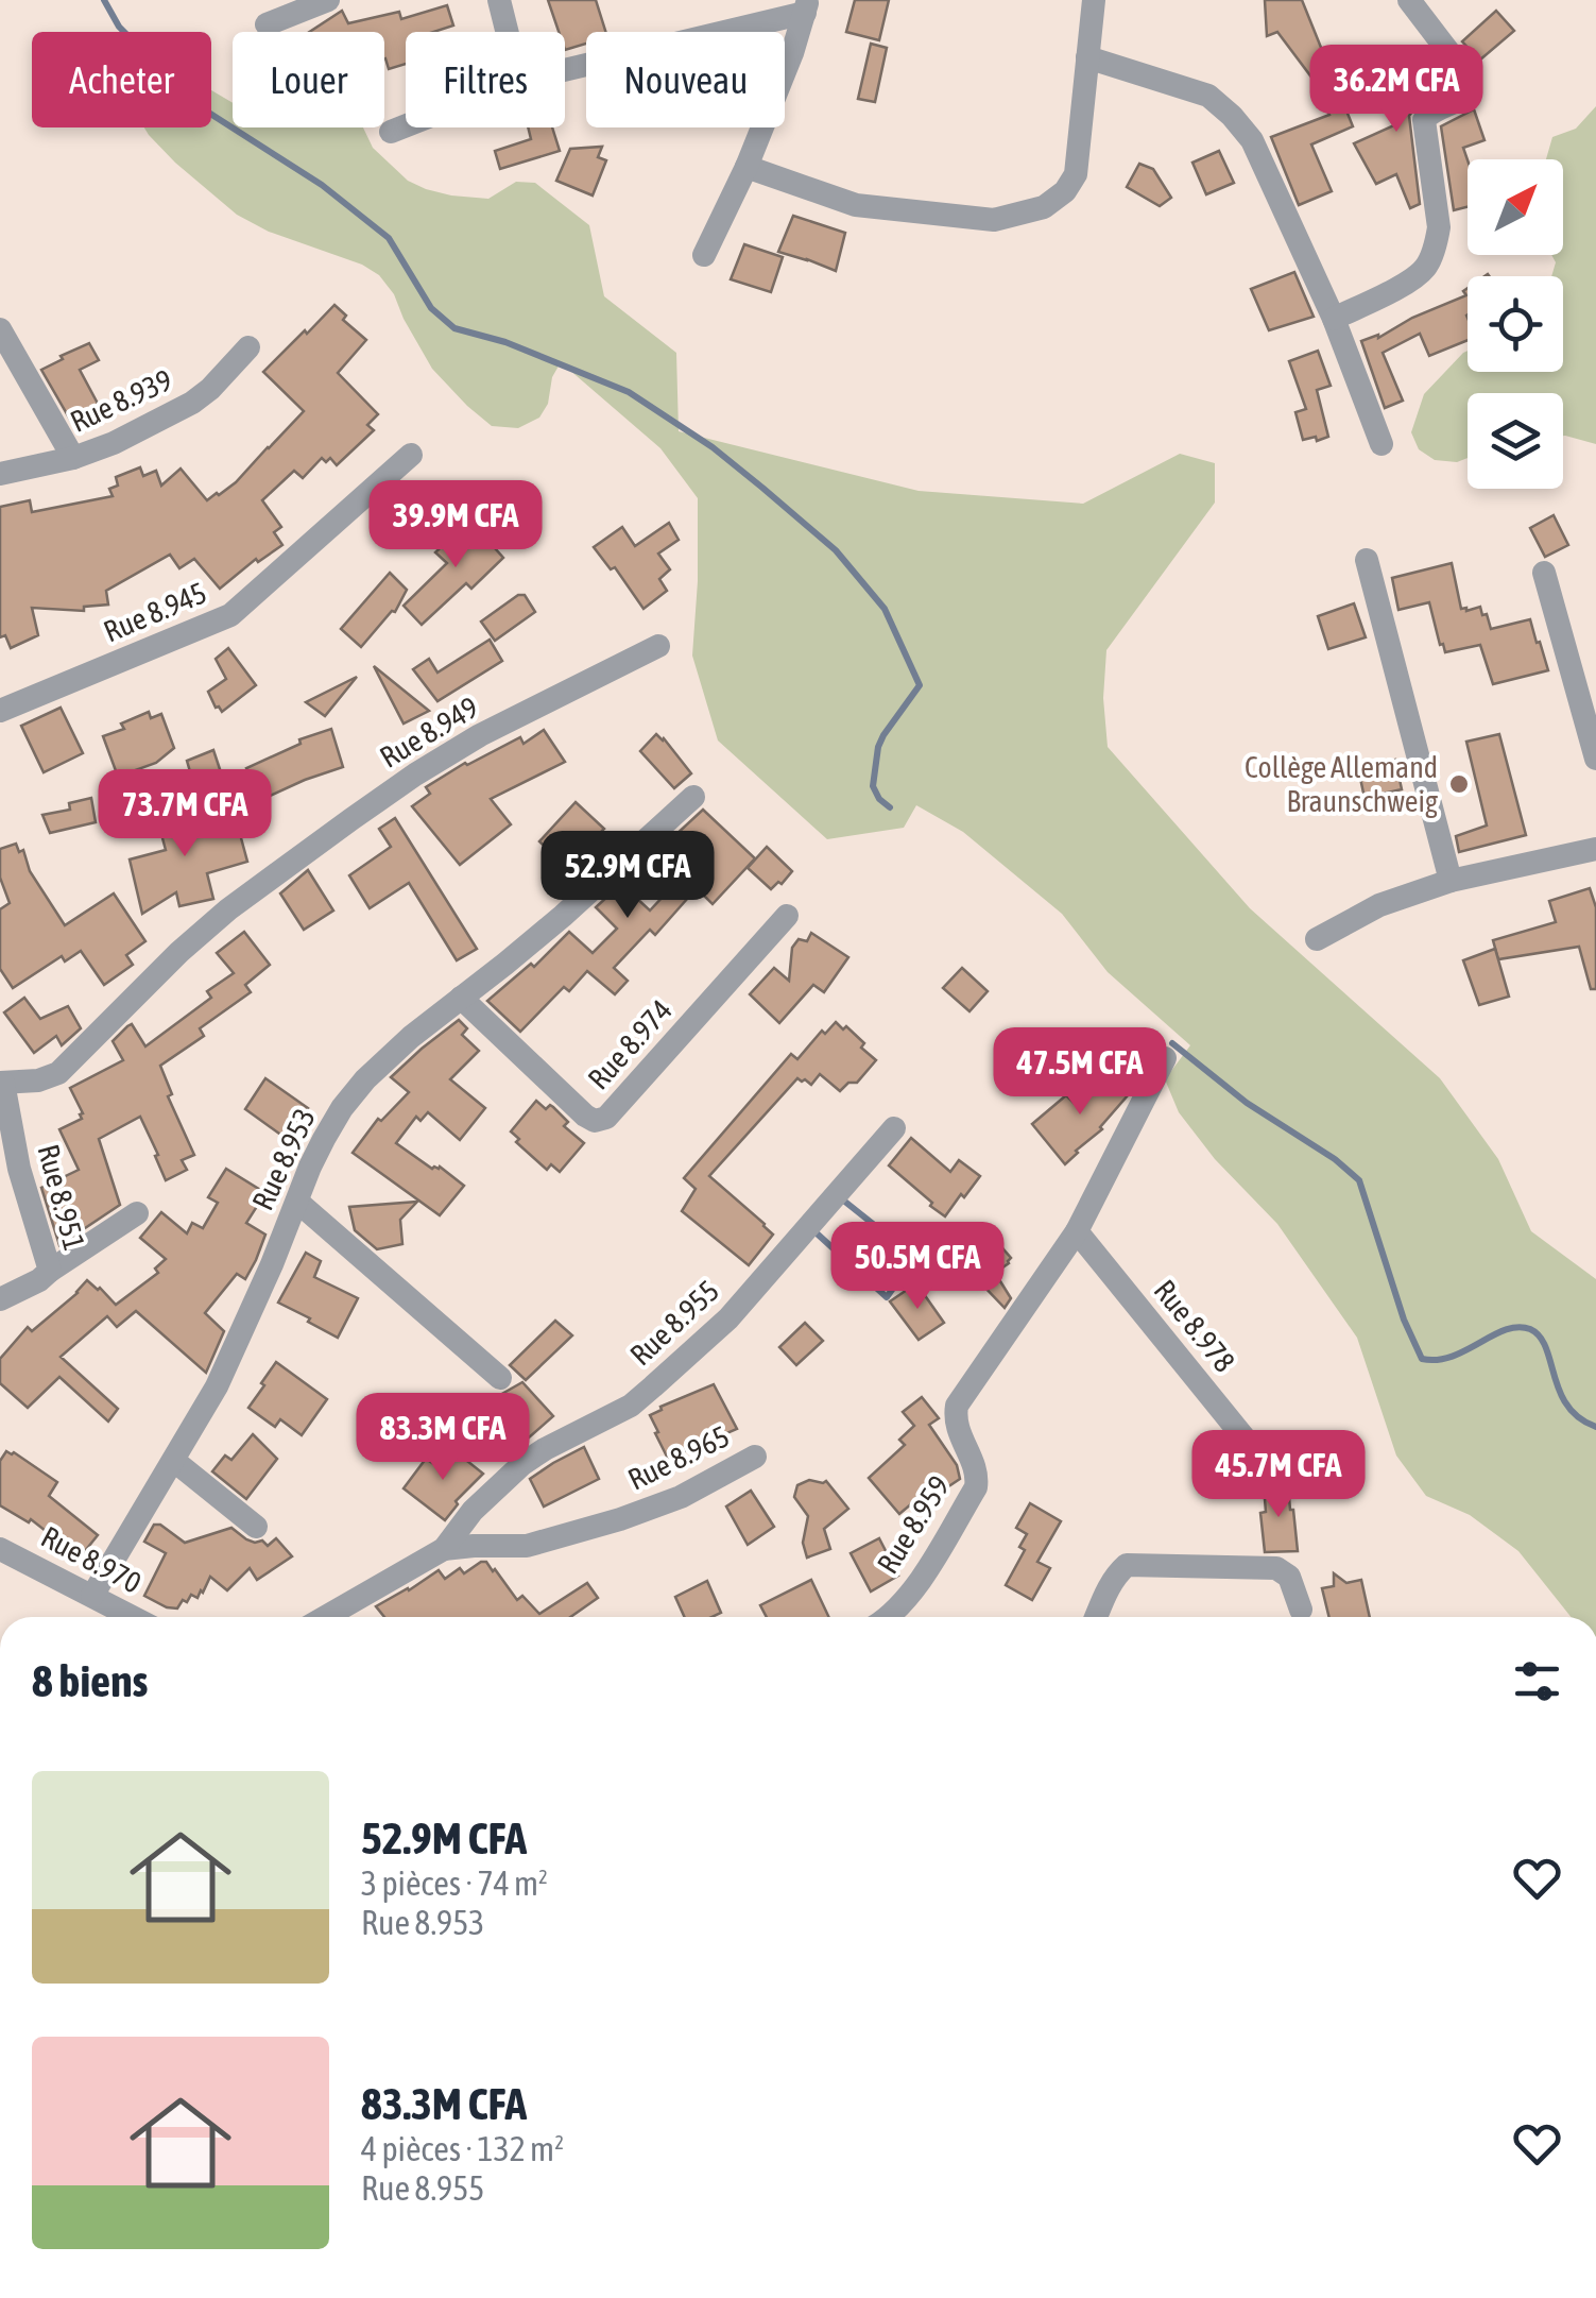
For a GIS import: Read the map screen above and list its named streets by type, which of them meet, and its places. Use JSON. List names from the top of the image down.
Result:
{
  "streets": {
    "street": [
      "Rue 8.939",
      "Rue 8.945",
      "Rue 8.949",
      "Rue 8.974",
      "Rue 8.953",
      "Rue 8.951",
      "Rue 8.955",
      "Rue 8.978",
      "Rue 8.965",
      "Rue 8.959",
      "Rue 8.970"
    ]
  },
  "crossings": [
    ["Rue 8.949", "Rue 8.951"],
    ["Rue 8.974", "Rue 8.953"],
    ["Rue 8.953", "Rue 8.970"],
    ["Rue 8.955", "Rue 8.965"],
    ["Rue 8.978", "Rue 8.959"]
  ],
  "places": ["Collège Allemand Braunschweig"],
  "north": "top right",
  "page": {
    "chip": [
      "Acheter",
      "Louer",
      "Filtres",
      "Nouveau"
    ],
    "price": [
      "36.2M CFA",
      "39.9M CFA",
      "73.7M CFA",
      "52.9M CFA",
      "47.5M CFA",
      "50.5M CFA",
      "83.3M CFA",
      "45.7M CFA"
    ],
    "heading": "8 biens",
    "list": [
      {
        "name": "52.9M CFA",
        "note": "3 pièces · 74 m² · Rue 8.953"
      },
      {
        "name": "83.3M CFA",
        "note": "4 pièces · 132 m² · Rue 8.955"
      }
    ]
  }
}
